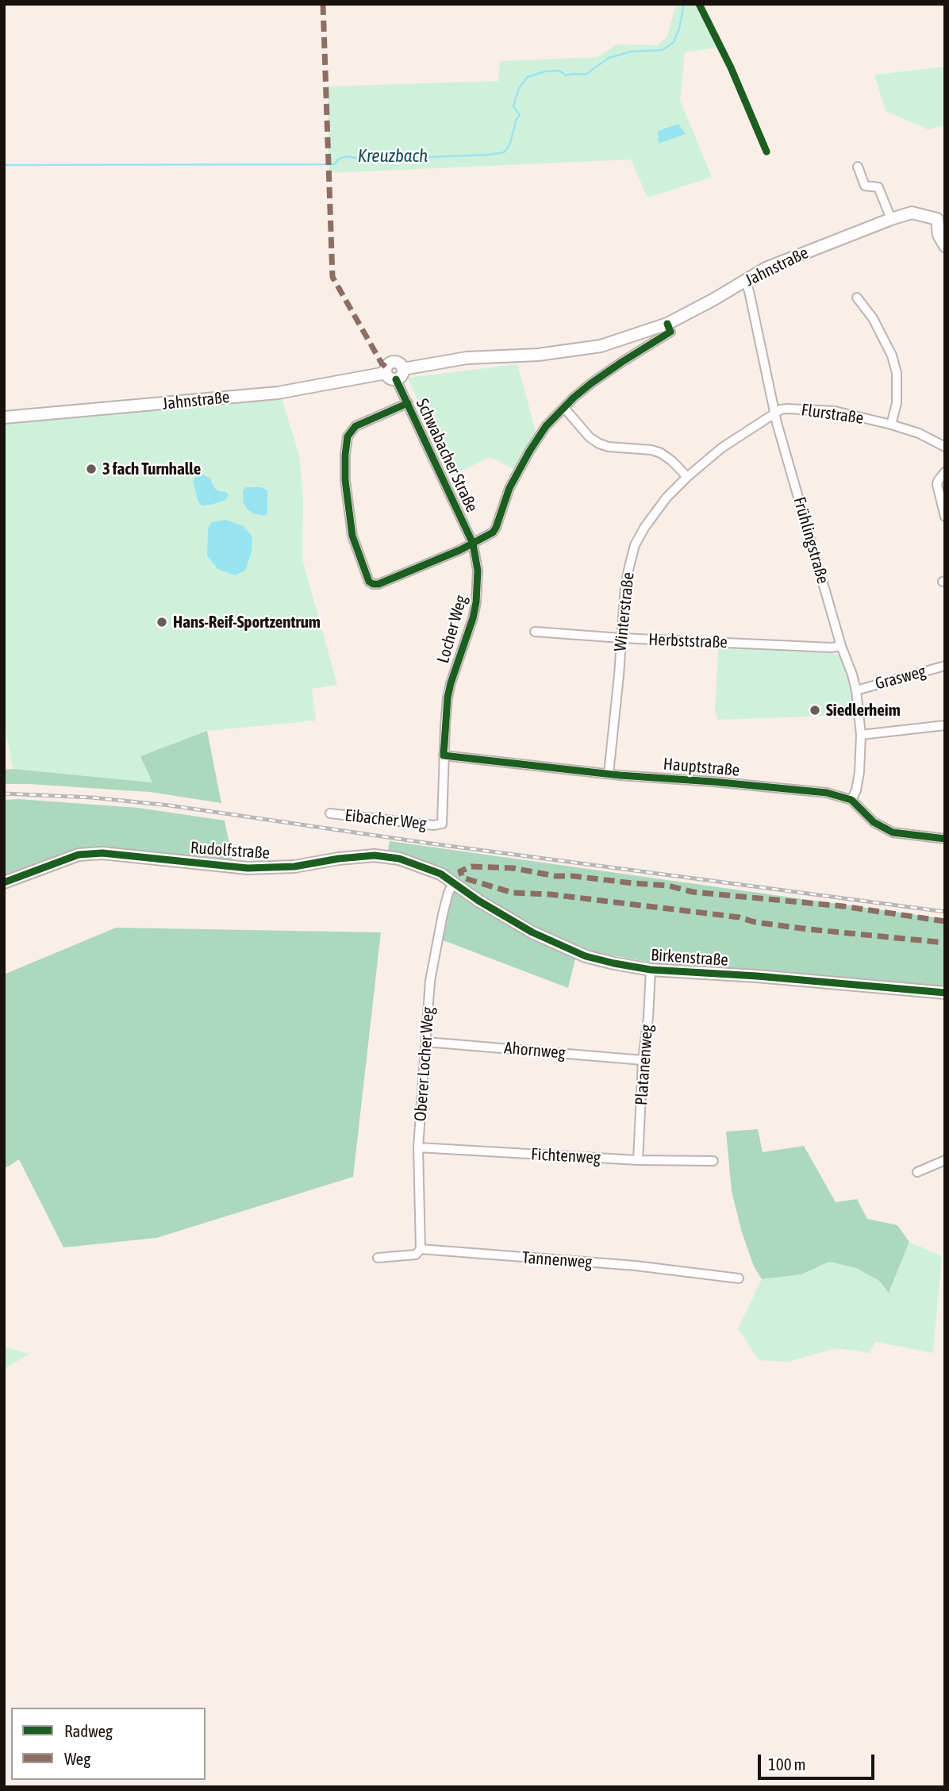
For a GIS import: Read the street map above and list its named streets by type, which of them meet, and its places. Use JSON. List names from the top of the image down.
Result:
{
  "streets": {
    "street": [
      "Jahnstraße",
      "Flurstraße",
      "Schwabacher Straße",
      "Frühlingstraße",
      "Winterstraße",
      "Locher Weg",
      "Herbststraße",
      "Grasweg",
      "Hauptstraße",
      "Eibacher Weg",
      "Rudolfstraße",
      "Birkenstraße",
      "Ahornweg",
      "Oberer Locher Weg",
      "Platanenweg",
      "Fichtenweg",
      "Tannenweg"
    ]
  },
  "crossings": [
    ["Jahnstraße", "Schwabacher Straße"],
    ["Jahnstraße", "Frühlingstraße"],
    ["Flurstraße", "Frühlingstraße"],
    ["Flurstraße", "Winterstraße"],
    ["Schwabacher Straße", "Locher Weg"],
    ["Frühlingstraße", "Winterstraße"],
    ["Frühlingstraße", "Herbststraße"],
    ["Frühlingstraße", "Grasweg"],
    ["Frühlingstraße", "Hauptstraße"],
    ["Winterstraße", "Herbststraße"],
    ["Winterstraße", "Hauptstraße"],
    ["Locher Weg", "Hauptstraße"],
    ["Locher Weg", "Eibacher Weg"],
    ["Rudolfstraße", "Birkenstraße"],
    ["Rudolfstraße", "Oberer Locher Weg"],
    ["Birkenstraße", "Oberer Locher Weg"],
    ["Birkenstraße", "Platanenweg"],
    ["Ahornweg", "Oberer Locher Weg"],
    ["Ahornweg", "Platanenweg"],
    ["Oberer Locher Weg", "Fichtenweg"],
    ["Oberer Locher Weg", "Tannenweg"],
    ["Platanenweg", "Fichtenweg"]
  ],
  "water": ["Kreuzbach"],
  "places": ["3 fach Turnhalle", "Hans-Reif-Sportzentrum", "Siedlerheim"],
  "legend": ["Radweg", "Weg"],
  "scale_bar": "100 m"
}
